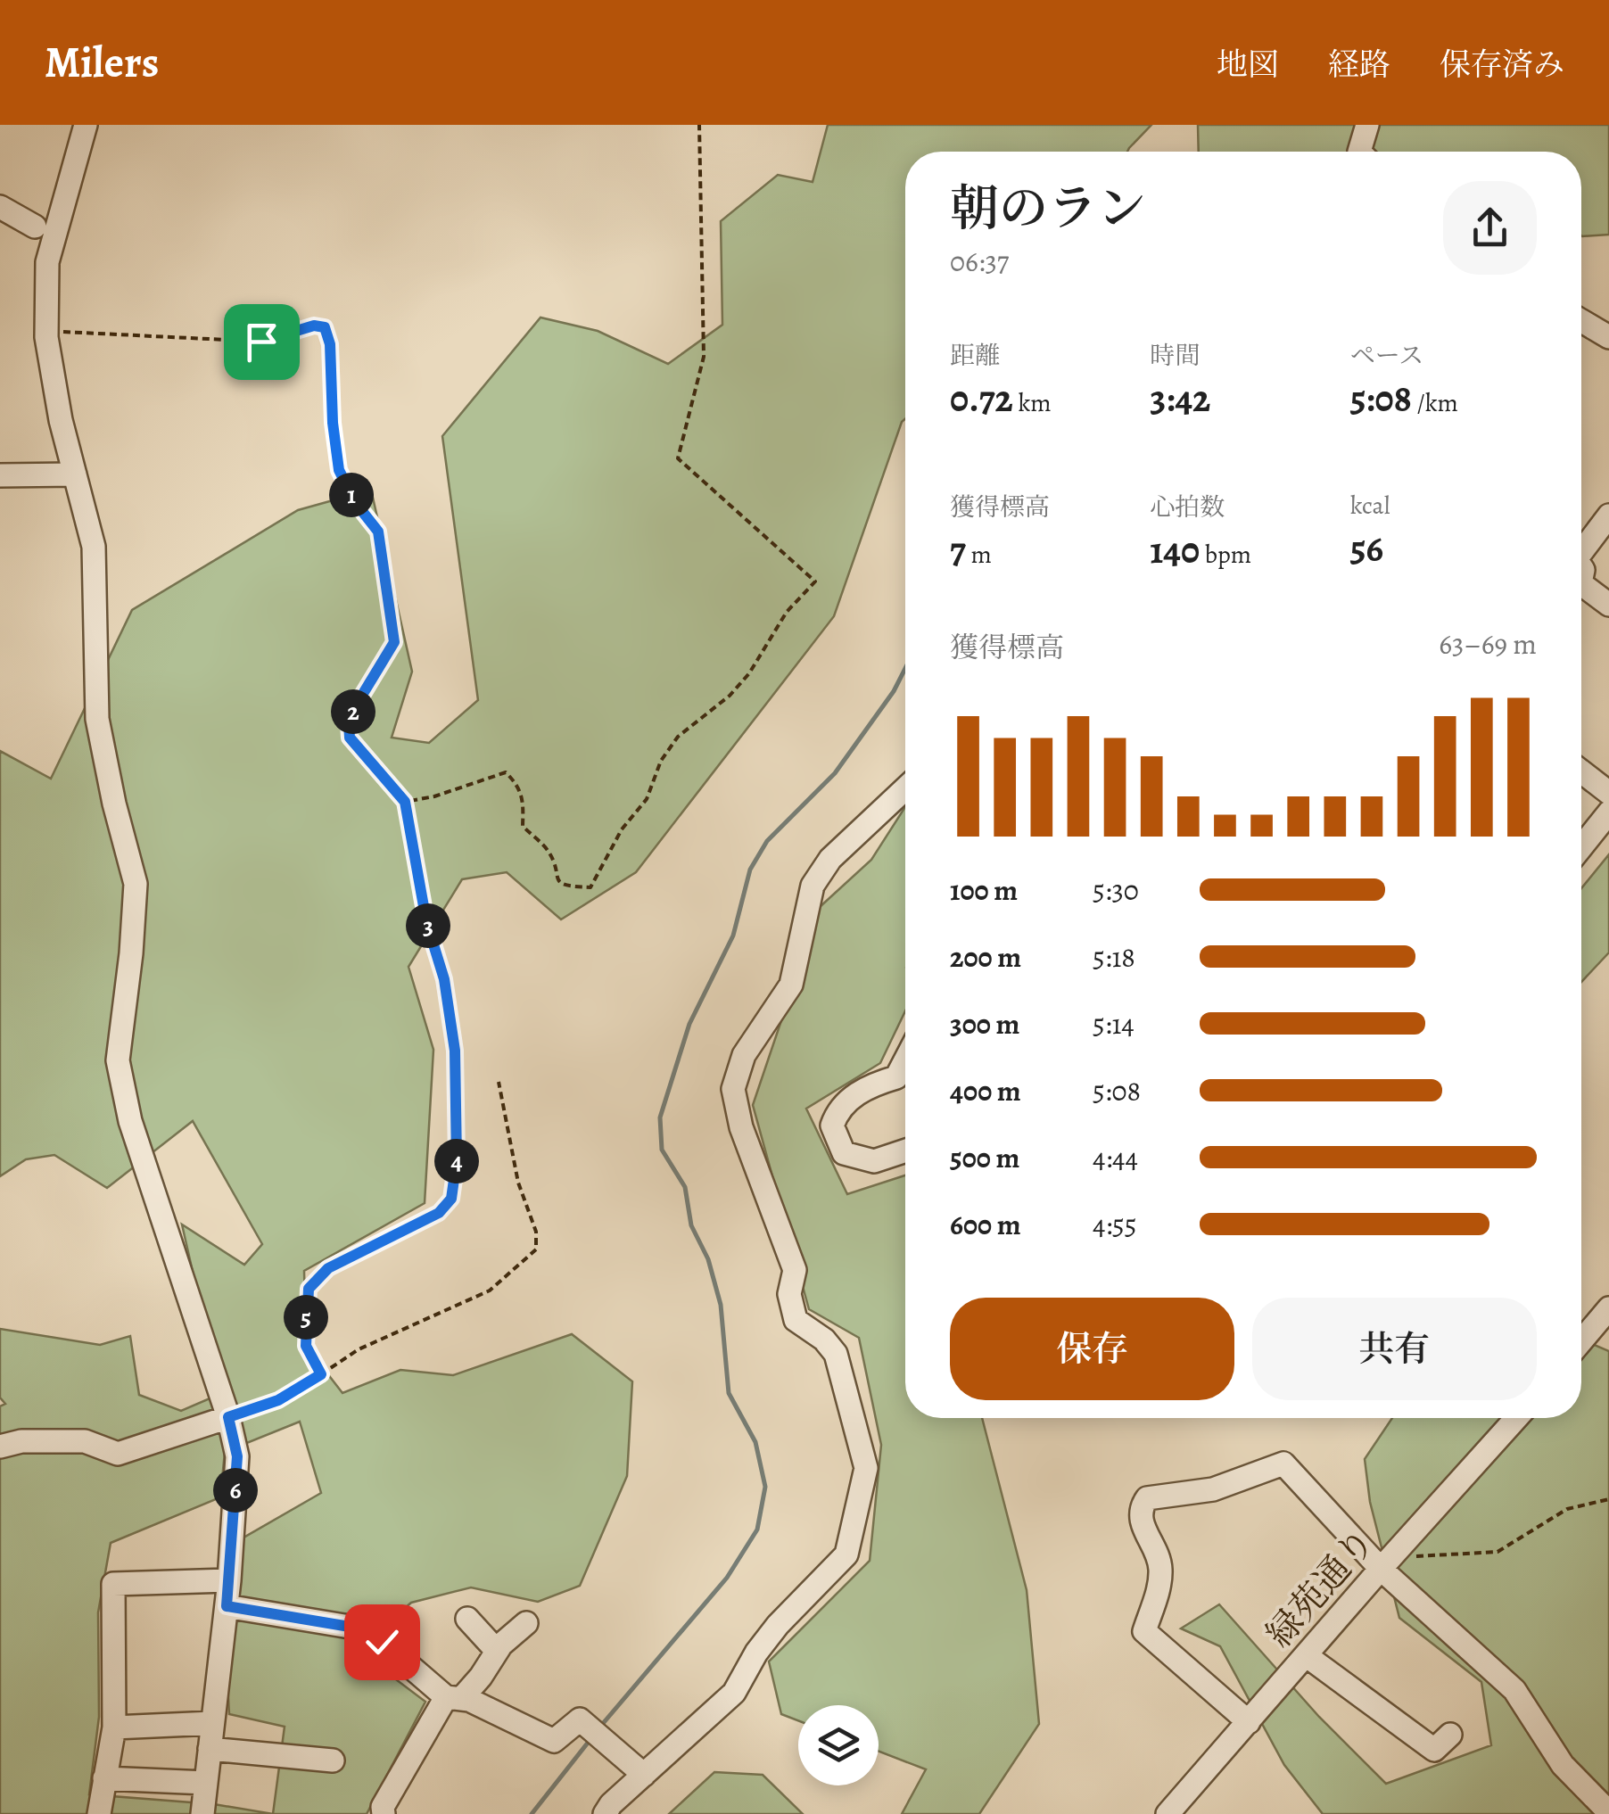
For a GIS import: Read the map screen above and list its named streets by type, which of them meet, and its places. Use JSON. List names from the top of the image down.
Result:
{
  "streets": {
    "street": ["緑苑通り"]
  },
  "page": {
    "header": "Milers",
    "nav": ["地図", "経路", "保存済み"],
    "heading": ["朝のラン", "06:37"],
    "stats": [
      ["距離", "0.72 km"],
      ["時間", "3:42"],
      ["ペース", "5:08 /km"],
      ["獲得標高", "7 m"],
      ["心拍数", "140 bpm"],
      ["kcal", "56"]
    ],
    "pins": [
      "1",
      "2",
      "3",
      "4",
      "5",
      "6"
    ],
    "chart": ["獲得標高", "63–69 m"],
    "list": [
      {
        "name": "100 m",
        "note": "5:30"
      },
      {
        "name": "200 m",
        "note": "5:18"
      },
      {
        "name": "300 m",
        "note": "5:14"
      },
      {
        "name": "400 m",
        "note": "5:08"
      },
      {
        "name": "500 m",
        "note": "4:44"
      },
      {
        "name": "600 m",
        "note": "4:55"
      }
    ],
    "buttons": ["保存", "共有"]
  }
}
